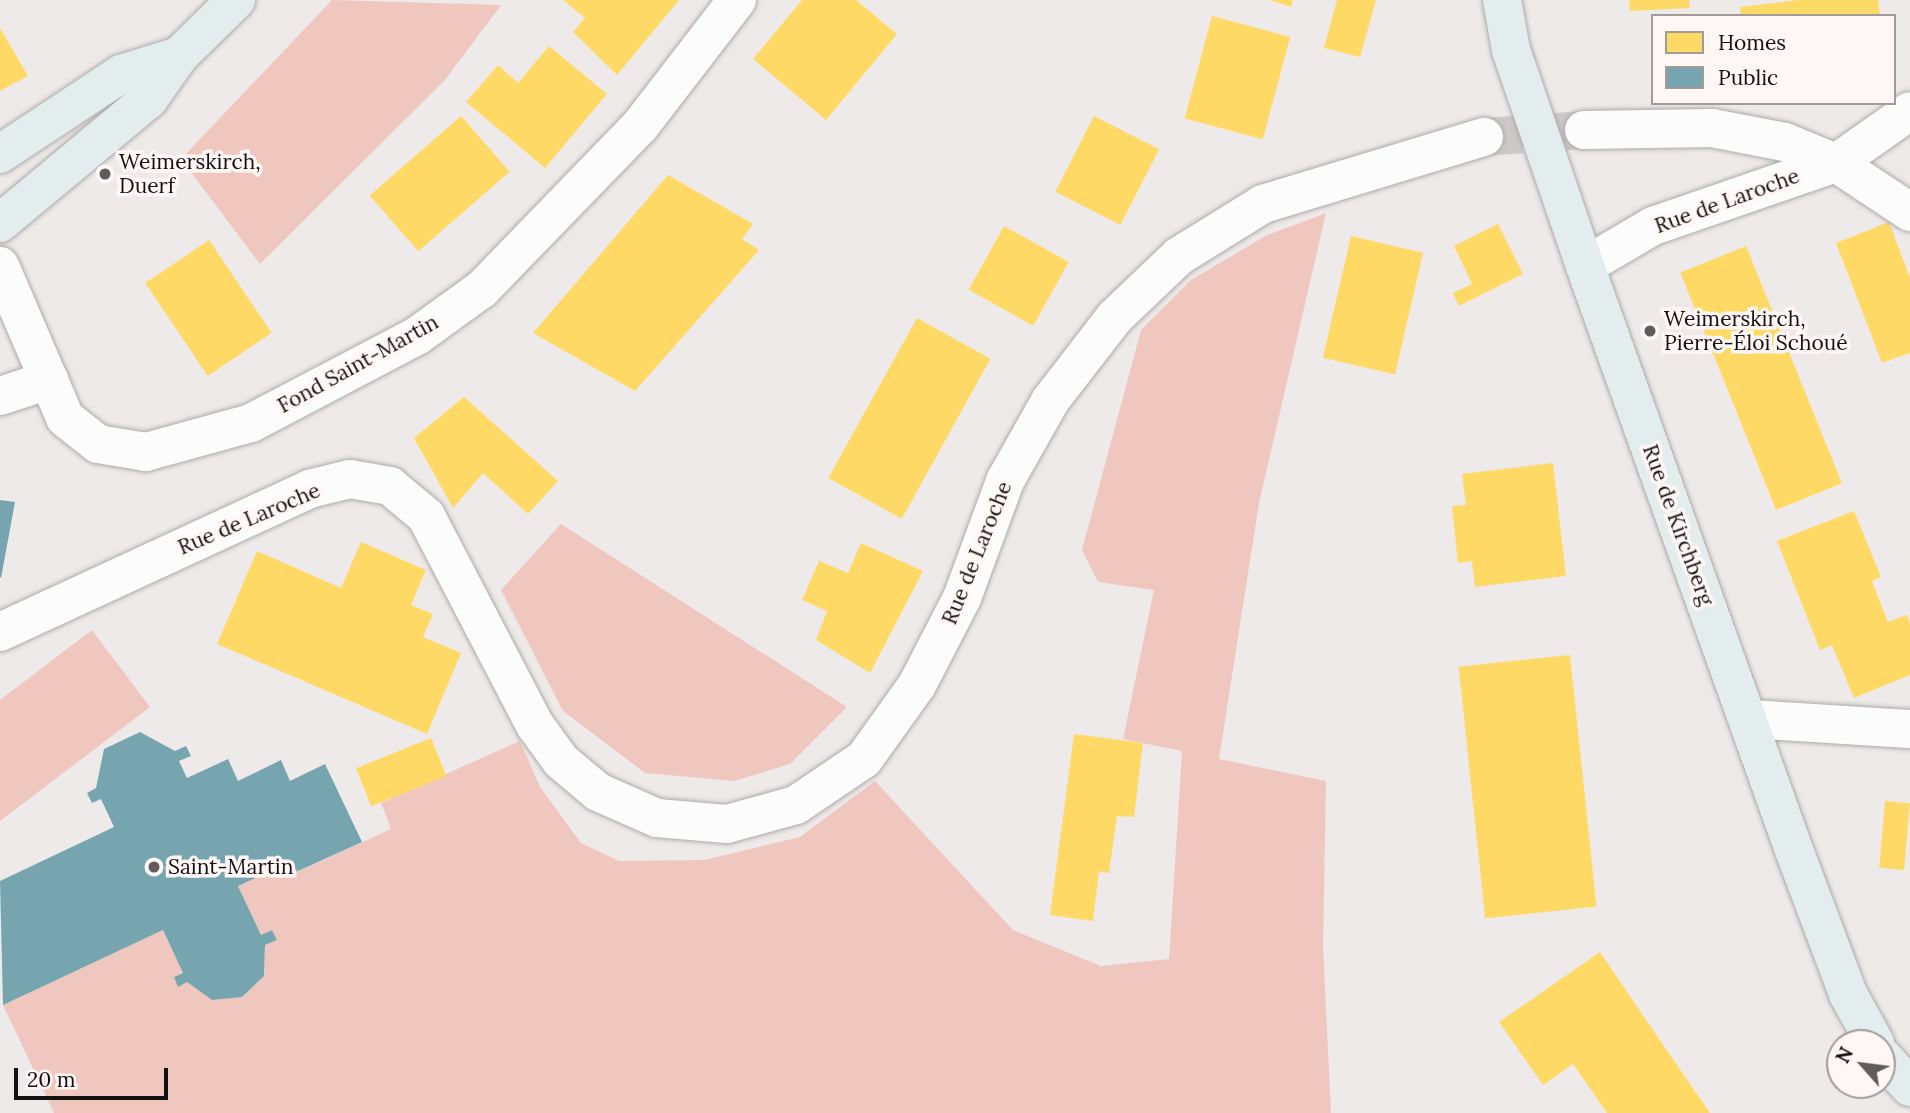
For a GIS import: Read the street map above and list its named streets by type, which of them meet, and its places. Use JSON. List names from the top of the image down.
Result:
{
  "streets": {
    "main road": ["Rue de Kirchberg"],
    "street": ["Rue de Laroche", "Fond Saint-Martin"]
  },
  "crossings": [
    ["Rue de Laroche", "Rue de Kirchberg"]
  ],
  "places": ["Weimerskirch, Duerf", "Weimerskirch, Pierre-Éloi Schoué", "Saint-Martin"],
  "legend": ["Homes", "Public"],
  "scale_bar": "20 m",
  "north": "top left"
}
